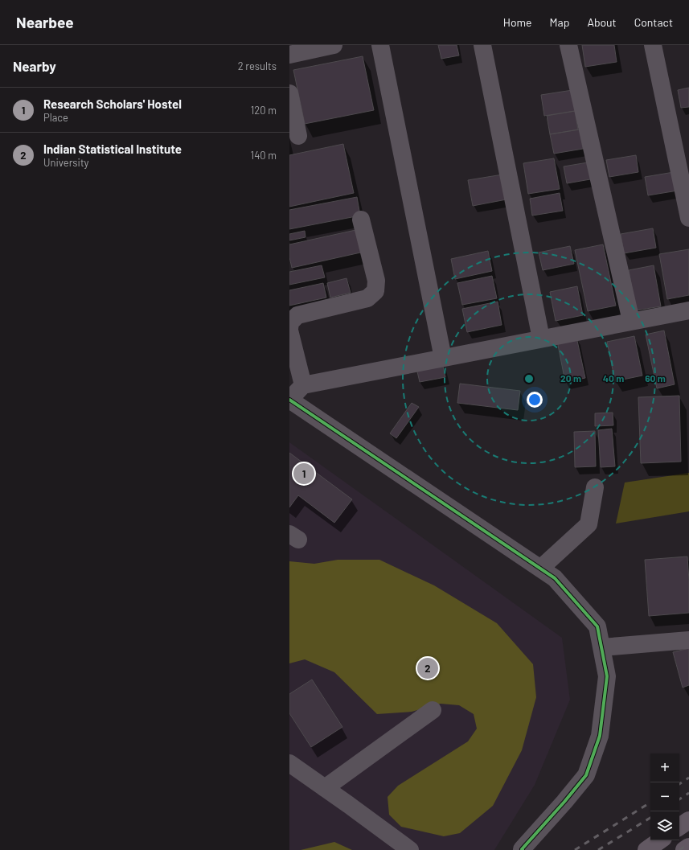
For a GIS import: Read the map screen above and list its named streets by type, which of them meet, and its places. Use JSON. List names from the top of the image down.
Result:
{
  "page": {
    "header": "Nearbee",
    "nav": [
      "Home",
      "Map",
      "About",
      "Contact"
    ],
    "heading": ["Nearby", "2 results"],
    "list": [
      {
        "mark": "1",
        "name": "Research Scholars' Hostel",
        "note": "Place",
        "value": "120 m"
      },
      {
        "mark": "2",
        "name": "Indian Statistical Institute",
        "note": "University",
        "value": "140 m"
      }
    ],
    "pins": ["1", "2"],
    "map_buttons": ["+", "−"]
  },
  "rings": ["20 m", "40 m", "60 m"]
}
